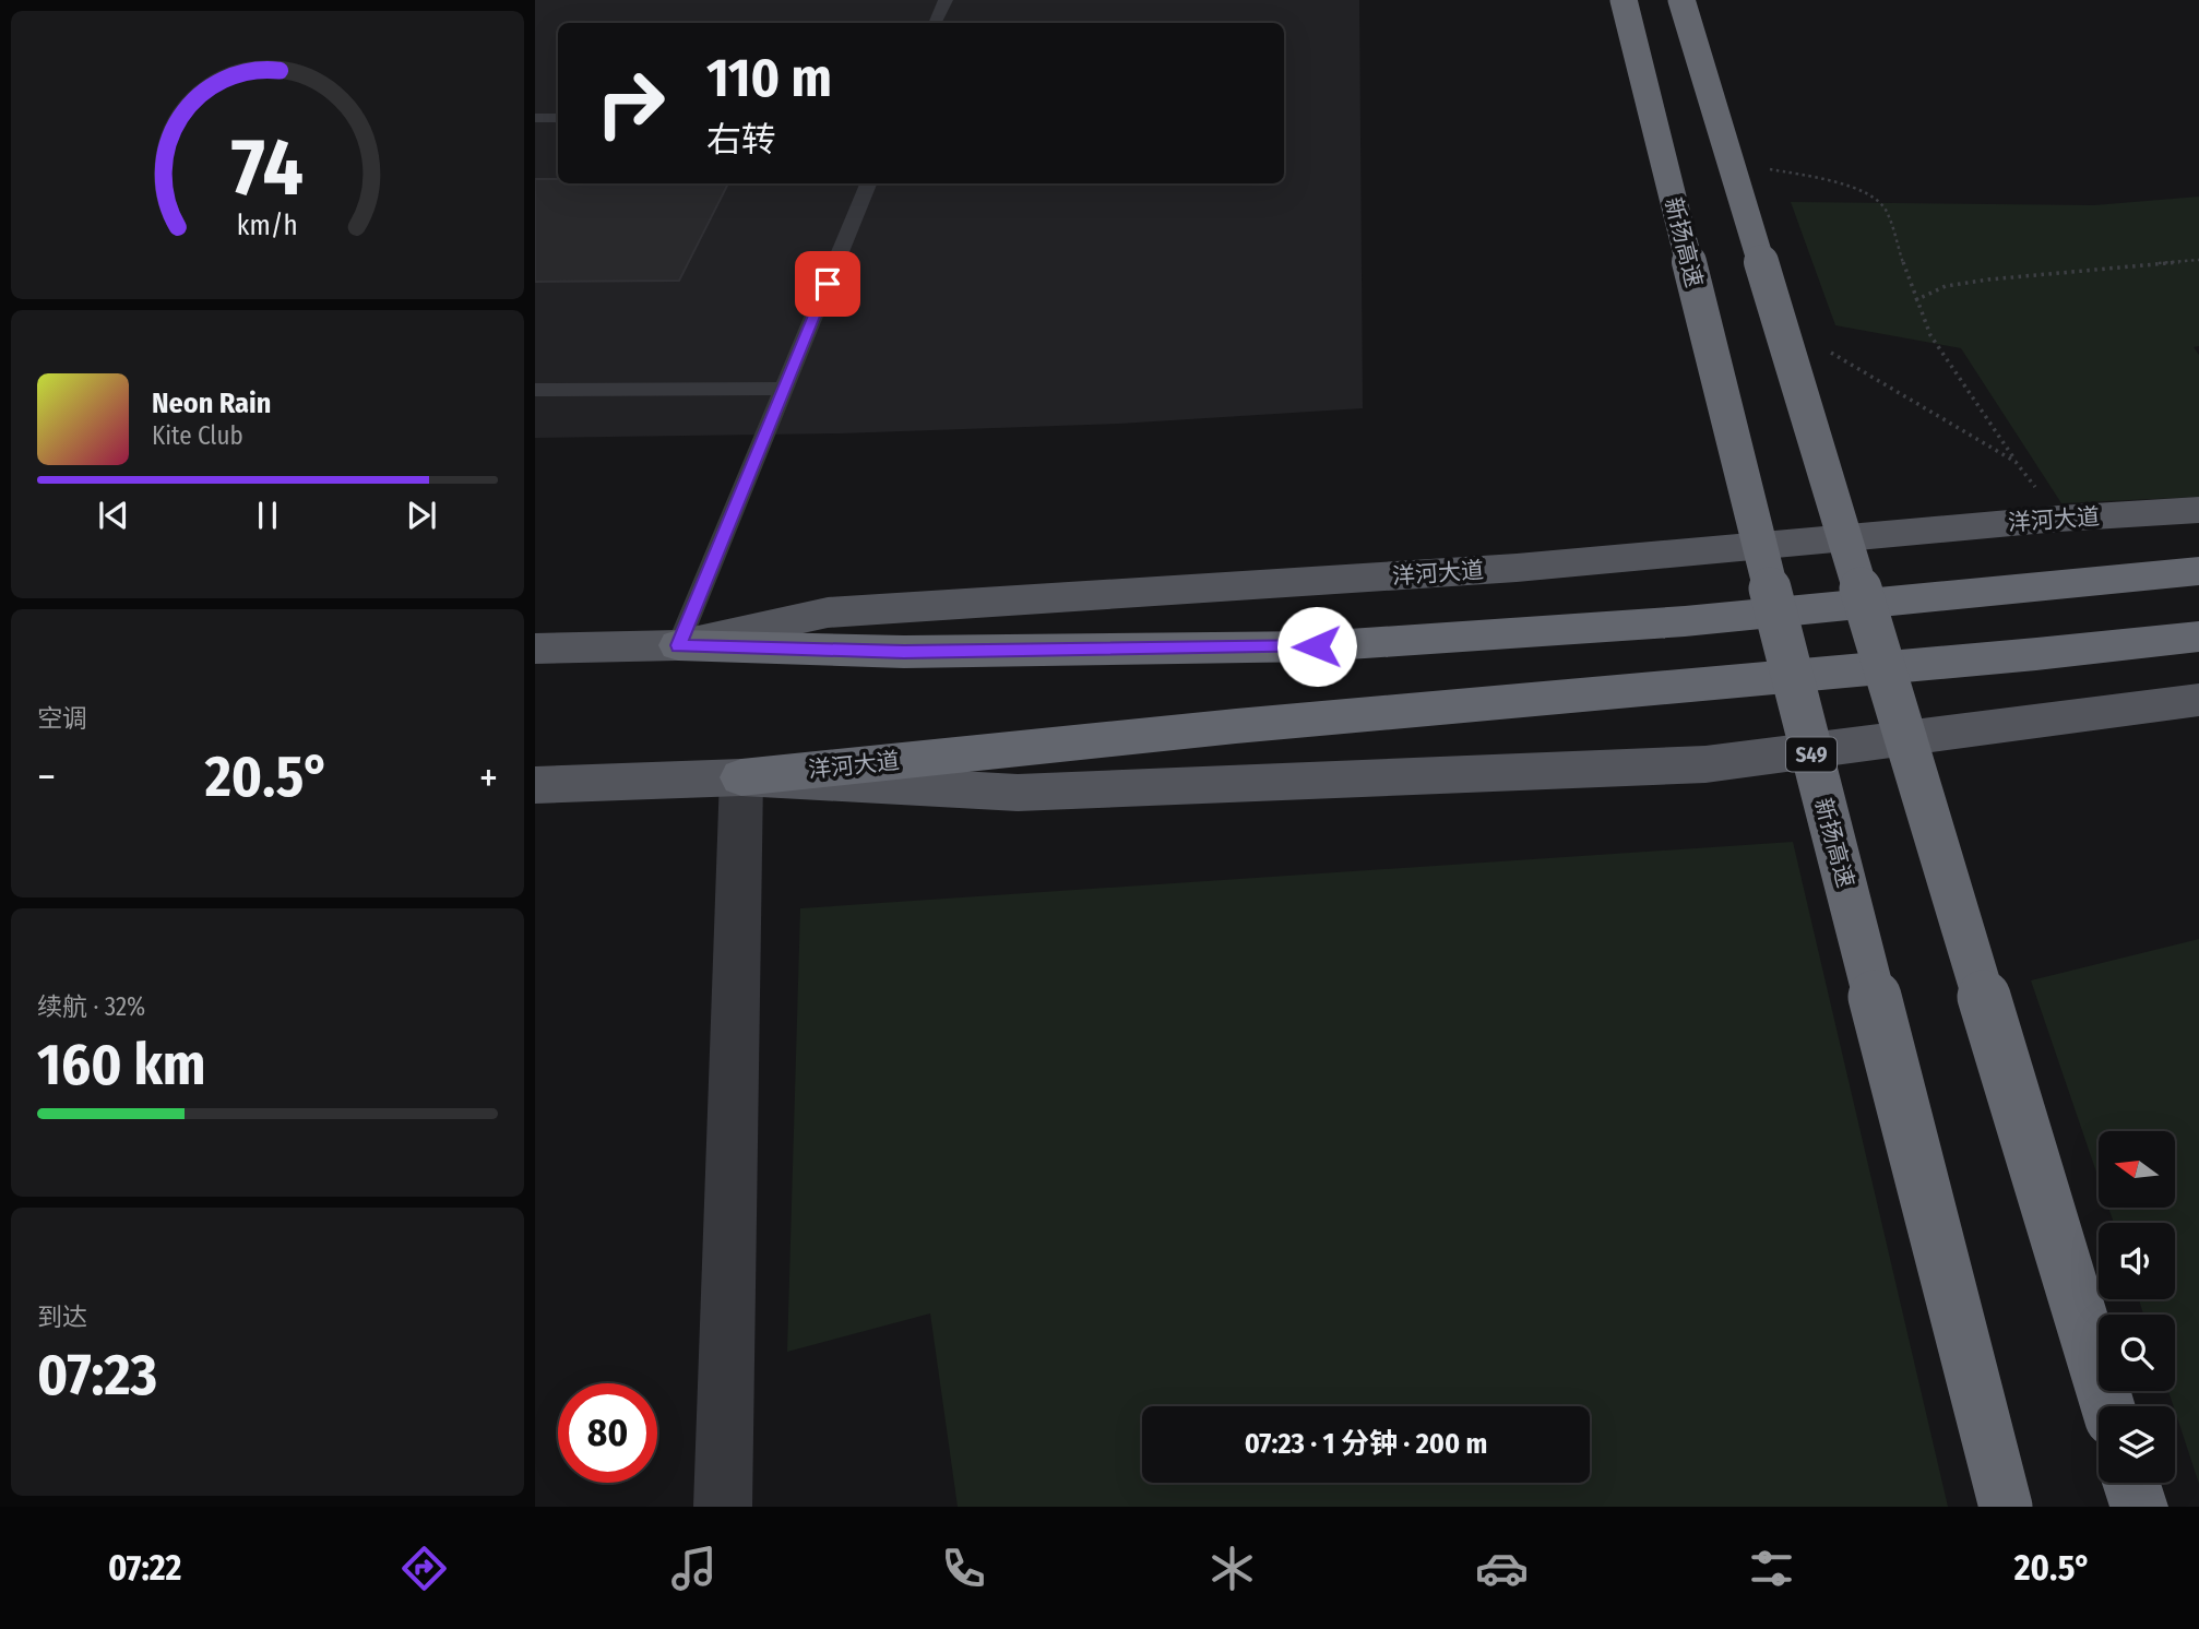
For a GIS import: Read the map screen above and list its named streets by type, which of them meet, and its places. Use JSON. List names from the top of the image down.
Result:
{
  "streets": {
    "highway": ["新扬高速", "洋河大道", "S49"]
  },
  "north": "left",
  "page": {
    "turn": ["110 m", "右转"],
    "song": ["Neon Rain", "Kite Club"],
    "tile": [
      "空调",
      ["续航 · 32%", "160 km"],
      ["到达", "07:23"]
    ],
    "heat": ["−", "20.5°", "+"],
    "limit": "80",
    "trip": "07:23 · 1 分钟 · 200 m",
    "tabs": ["07:22", "20.5°"],
    "gauge": ["74", "km/h"]
  }
}
